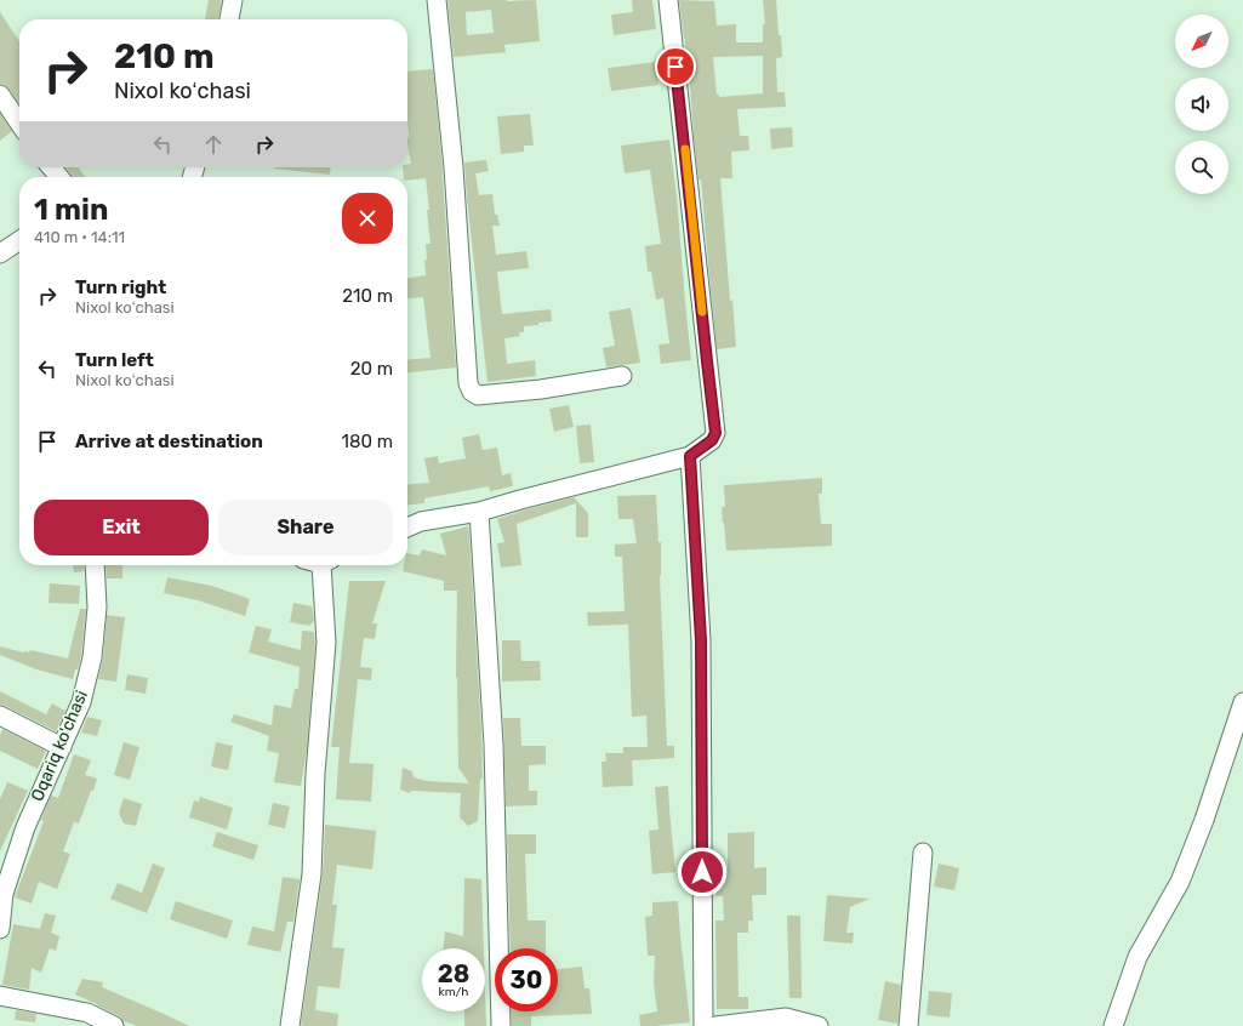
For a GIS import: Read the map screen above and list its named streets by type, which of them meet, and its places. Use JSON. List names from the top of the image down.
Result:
{
  "streets": {
    "street": ["Oqariq ko'chasi"]
  },
  "north": "bottom left",
  "page": {
    "turn": ["210 m", "Nixol koʻchasi"],
    "heading": ["1 min", "410 m · 14:11"],
    "list": [
      {
        "name": "Turn right",
        "note": "Nixol koʻchasi",
        "value": "210 m"
      },
      {
        "name": "Turn left",
        "note": "Nixol koʻchasi",
        "value": "20 m"
      },
      {
        "name": "Arrive at destination",
        "value": "180 m"
      }
    ],
    "buttons": ["Exit", "Share"],
    "speed": "28 km/h",
    "limit": "30"
  }
}
